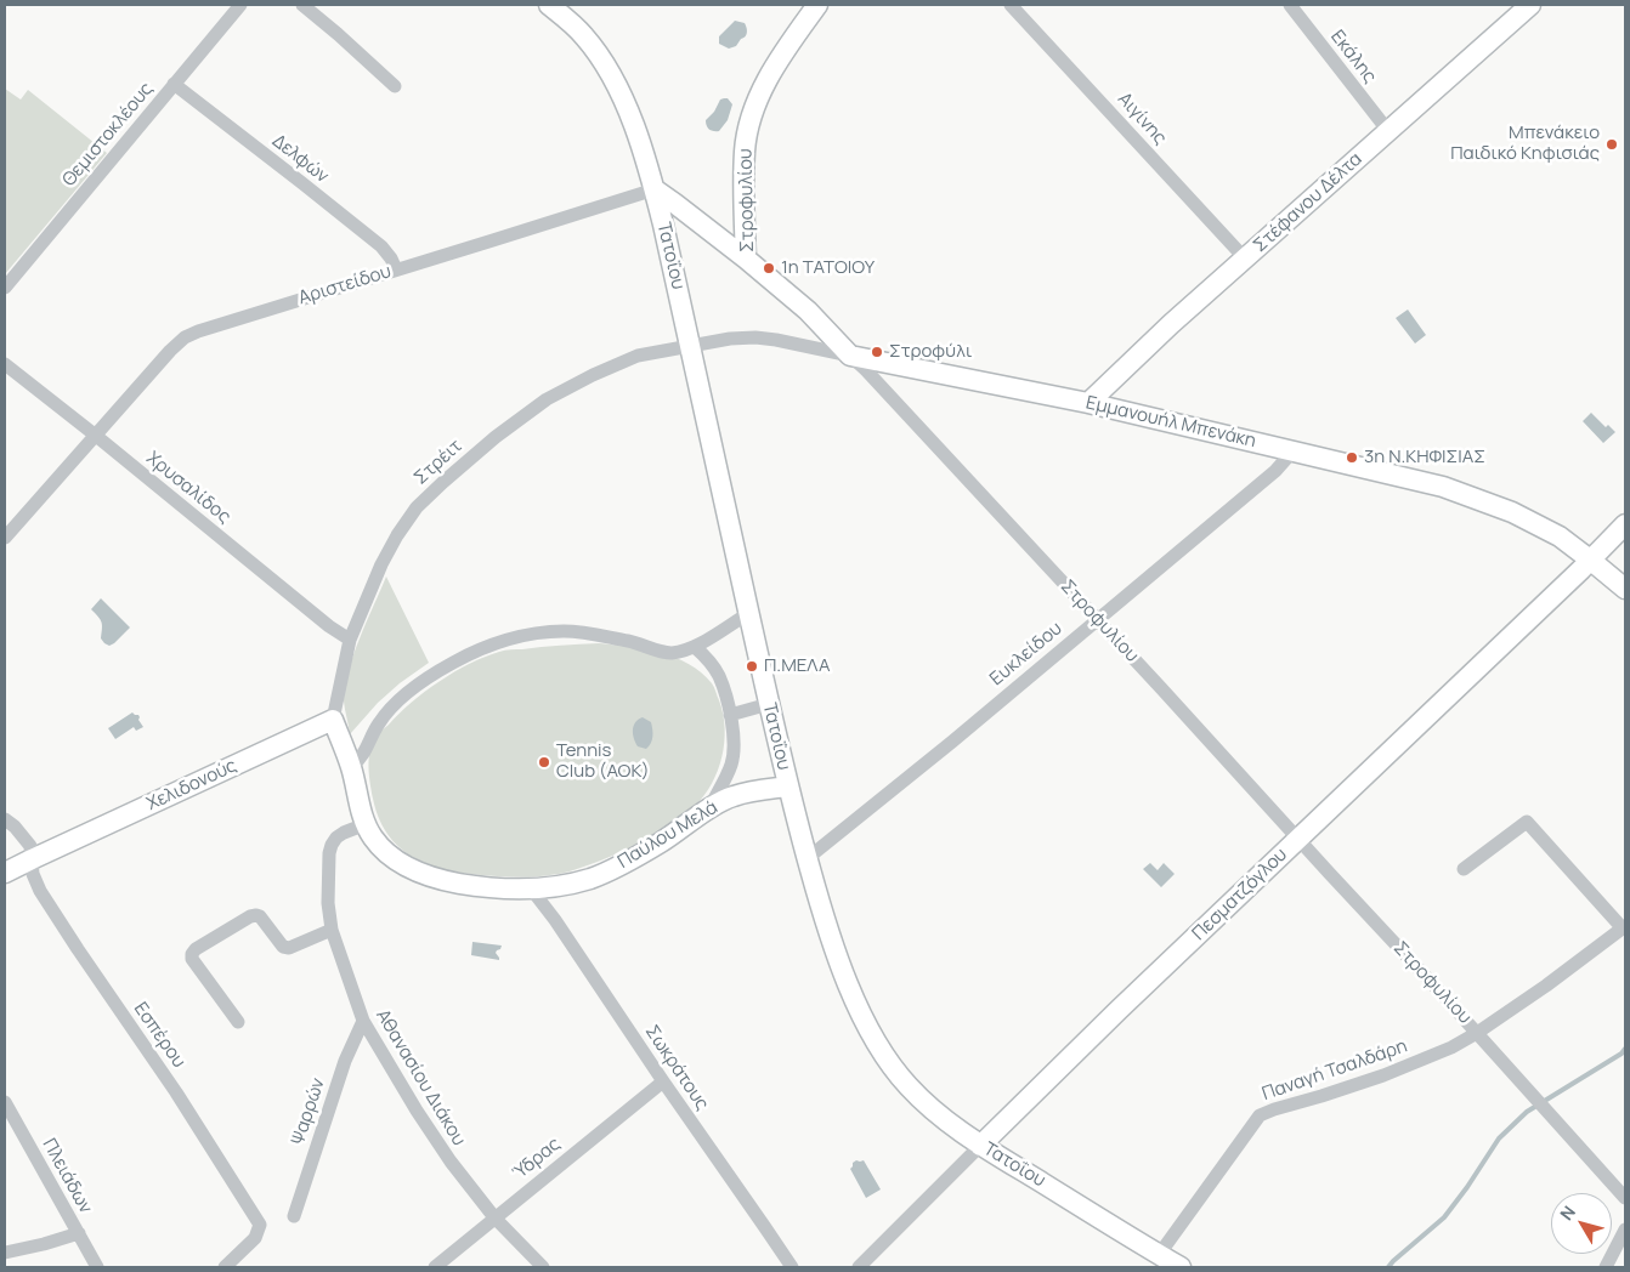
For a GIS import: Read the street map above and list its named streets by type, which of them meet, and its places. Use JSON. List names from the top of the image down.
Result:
{
  "streets": {
    "street": [
      "Εκάλης",
      "Αιγίνης",
      "Θεμιστοκλέους",
      "Δελφών",
      "Στροφυλίου",
      "Στέφανου Δέλτα",
      "Τατοΐου",
      "Αριστείδου",
      "Εμμανουήλ Μπενάκη",
      "Στρέιτ",
      "Χρυσαλίδος",
      "Ευκλείδου",
      "Χελιδονούς",
      "Παύλου Μελά",
      "Πεσματζόγλου",
      "Εσπέρου",
      "Σωκράτους",
      "Παναγή Τσαλδάρη",
      "Αθανασίου Διάκου",
      "Ψαρρών",
      "Ύδρας",
      "Πλειάδων"
    ]
  },
  "crossings": [
    ["Εκάλης", "Στέφανου Δέλτα"],
    ["Αιγίνης", "Στέφανου Δέλτα"],
    ["Θεμιστοκλέους", "Δελφών"],
    ["Δελφών", "Αριστείδου"],
    ["Στροφυλίου", "Εμμανουήλ Μπενάκη"],
    ["Στροφυλίου", "Ευκλείδου"],
    ["Στροφυλίου", "Πεσματζόγλου"],
    ["Στροφυλίου", "Παναγή Τσαλδάρη"],
    ["Στέφανου Δέλτα", "Εμμανουήλ Μπενάκη"],
    ["Τατοΐου", "Αριστείδου"],
    ["Τατοΐου", "Εμμανουήλ Μπενάκη"],
    ["Τατοΐου", "Στρέιτ"],
    ["Τατοΐου", "Ευκλείδου"],
    ["Τατοΐου", "Παύλου Μελά"],
    ["Τατοΐου", "Πεσματζόγλου"],
    ["Τατοΐου", "Παναγή Τσαλδάρη"],
    ["Αριστείδου", "Χρυσαλίδος"],
    ["Εμμανουήλ Μπενάκη", "Στρέιτ"],
    ["Εμμανουήλ Μπενάκη", "Ευκλείδου"],
    ["Εμμανουήλ Μπενάκη", "Πεσματζόγλου"],
    ["Στρέιτ", "Χρυσαλίδος"],
    ["Στρέιτ", "Χελιδονούς"],
    ["Χελιδονούς", "Εσπέρου"],
    ["Παύλου Μελά", "Σωκράτους"],
    ["Παύλου Μελά", "Αθανασίου Διάκου"],
    ["Σωκράτους", "Ύδρας"],
    ["Αθανασίου Διάκου", "Ψαρρών"],
    ["Αθανασίου Διάκου", "Ύδρας"]
  ],
  "places": [
    "Μπενάκειο Παιδικό Κηφισιάς",
    "1η ΤΑΤΟΙΟΥ",
    "Στροφύλι",
    "3η Ν.ΚΗΦΙΣΙΑΣ",
    "Π.ΜΕΛΑ",
    "Tennis Club (AOK)"
  ],
  "north": "top left"
}
